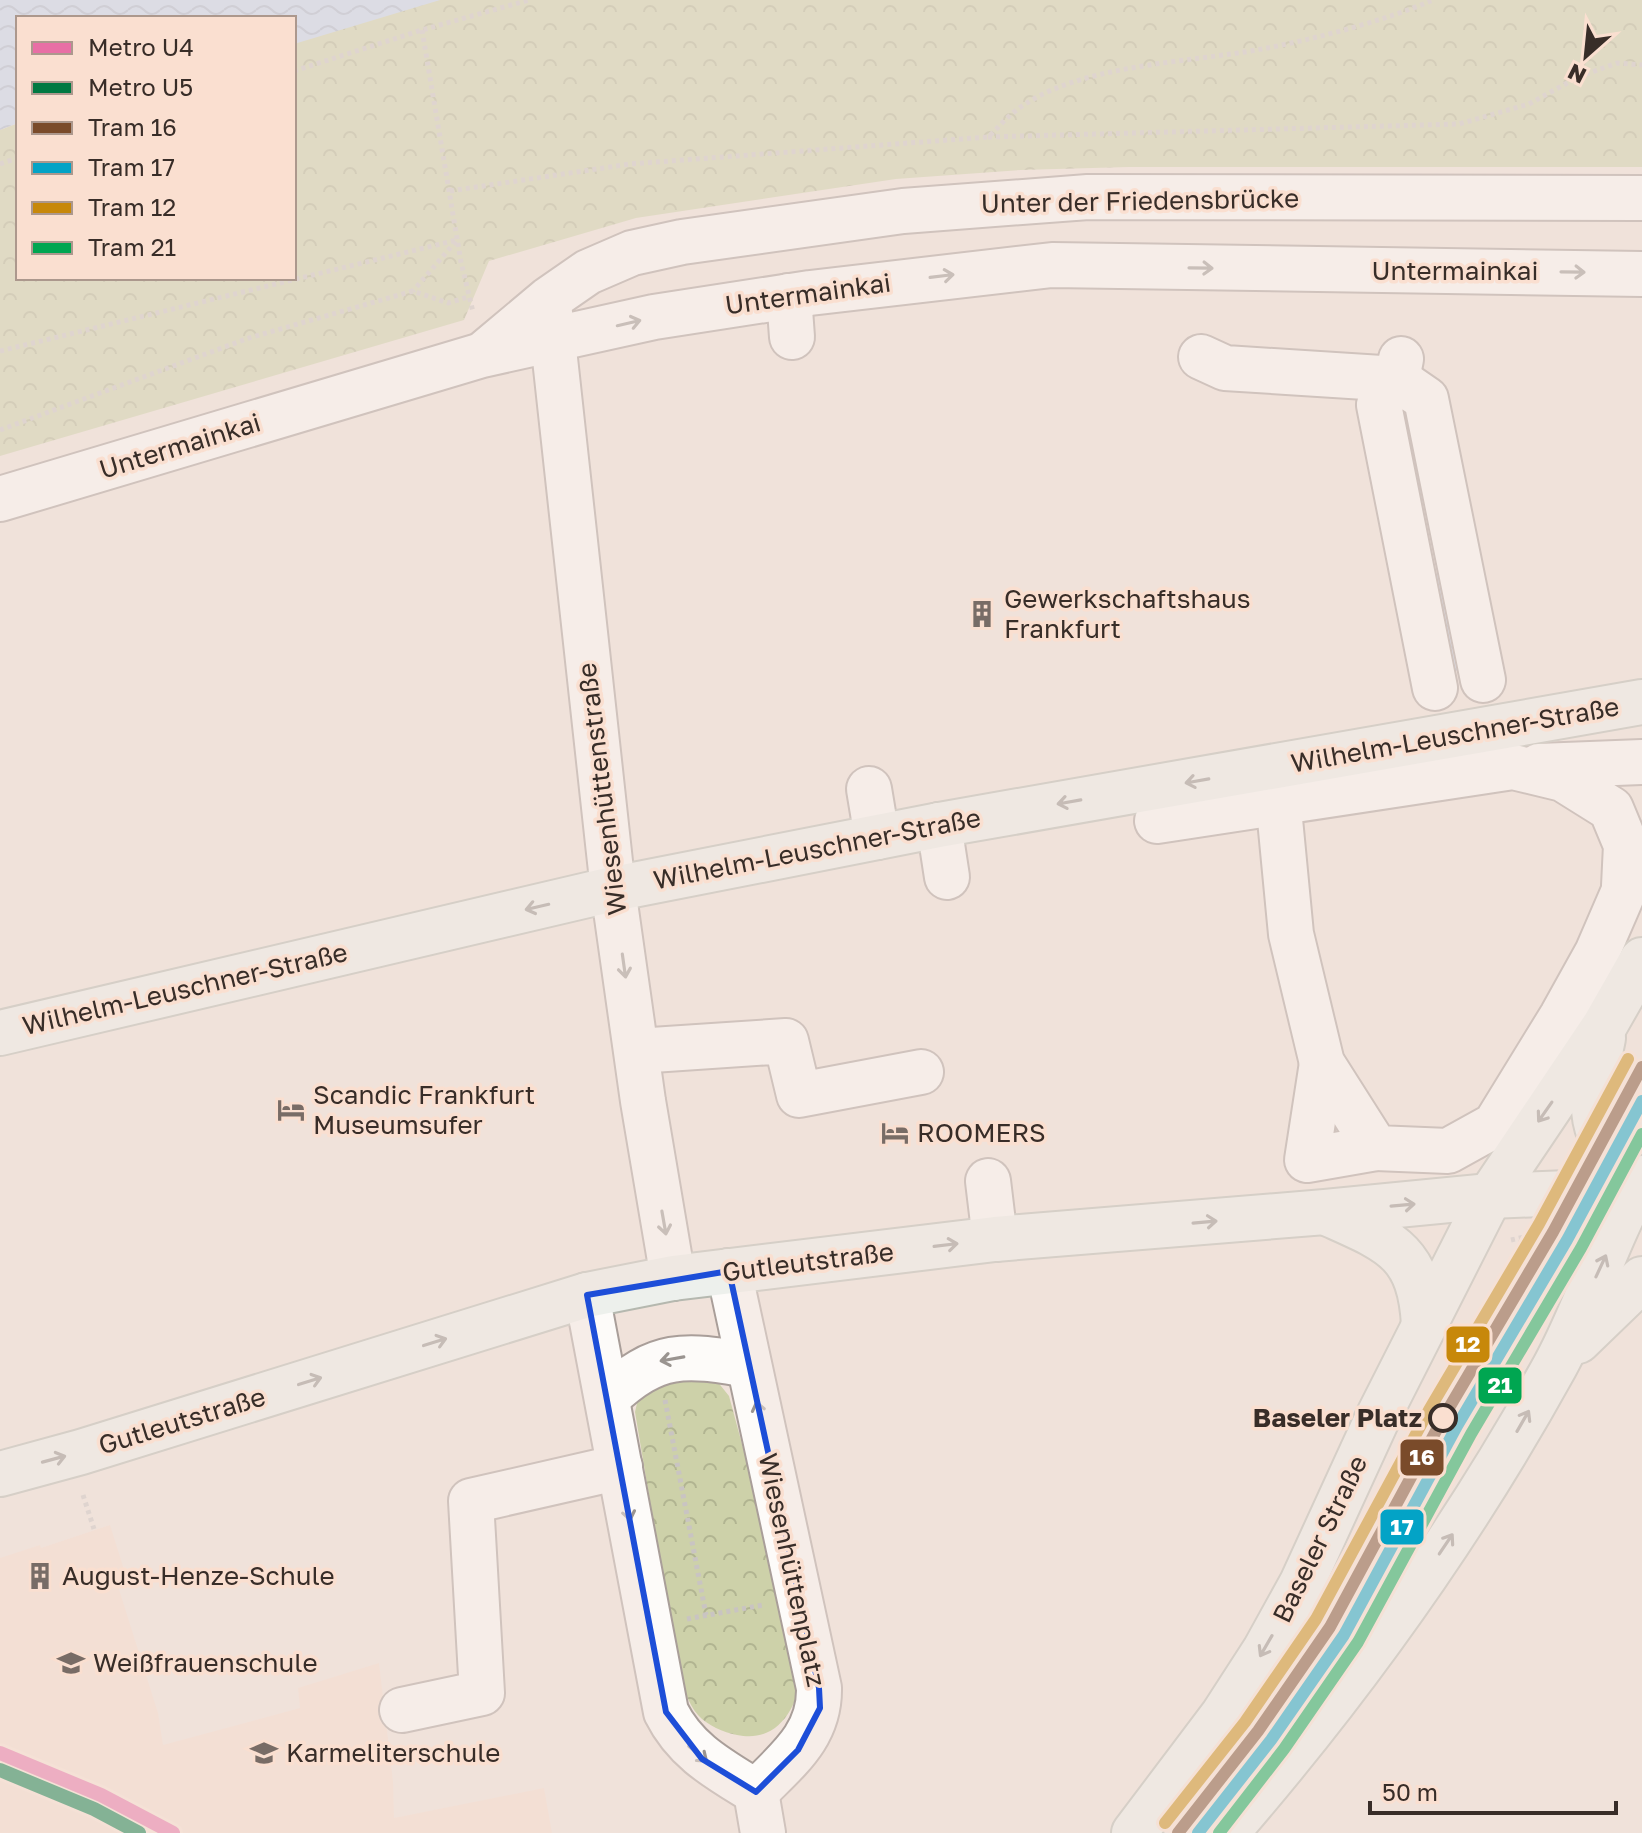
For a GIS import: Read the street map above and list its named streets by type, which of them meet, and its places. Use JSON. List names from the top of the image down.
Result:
{
  "streets": {
    "main road": ["Wilhelm-Leuschner-Straße", "Gutleutstraße", "Baseler Straße"],
    "street": [
      "Unter der Friedensbrücke",
      "Untermainkai",
      "Wiesenhüttenstraße",
      "Wiesenhüttenplatz"
    ]
  },
  "crossings": [
    ["Unter der Friedensbrücke", "Untermainkai"],
    ["Unter der Friedensbrücke", "Wiesenhüttenstraße"],
    ["Untermainkai", "Wiesenhüttenstraße"],
    ["Wilhelm-Leuschner-Straße", "Wiesenhüttenstraße"],
    ["Wiesenhüttenstraße", "Gutleutstraße"],
    ["Gutleutstraße", "Baseler Straße"],
    ["Gutleutstraße", "Wiesenhüttenplatz"]
  ],
  "one_way": [
    "Untermainkai",
    "Wilhelm-Leuschner-Straße",
    "Wiesenhüttenstraße",
    "Gutleutstraße"
  ],
  "places": {
    "building": ["Gewerkschaftshaus Frankfurt", "August-Henze-Schule"],
    "hotel": ["Scandic Frankfurt Museumsufer", "ROOMERS"],
    "other": ["Baseler Platz"],
    "school or university": ["Weißfrauenschule", "Karmeliterschule"]
  },
  "lines": [
    "tram line 12",
    "tram line 16",
    "tram line 17",
    "tram line 21",
    "metro line U4",
    "metro line U5"
  ],
  "legend": [
    "Metro U4",
    "Metro U5",
    "Tram 16",
    "Tram 17",
    "Tram 12",
    "Tram 21"
  ],
  "scale_bar": "50 m",
  "north": "bottom left"
}
